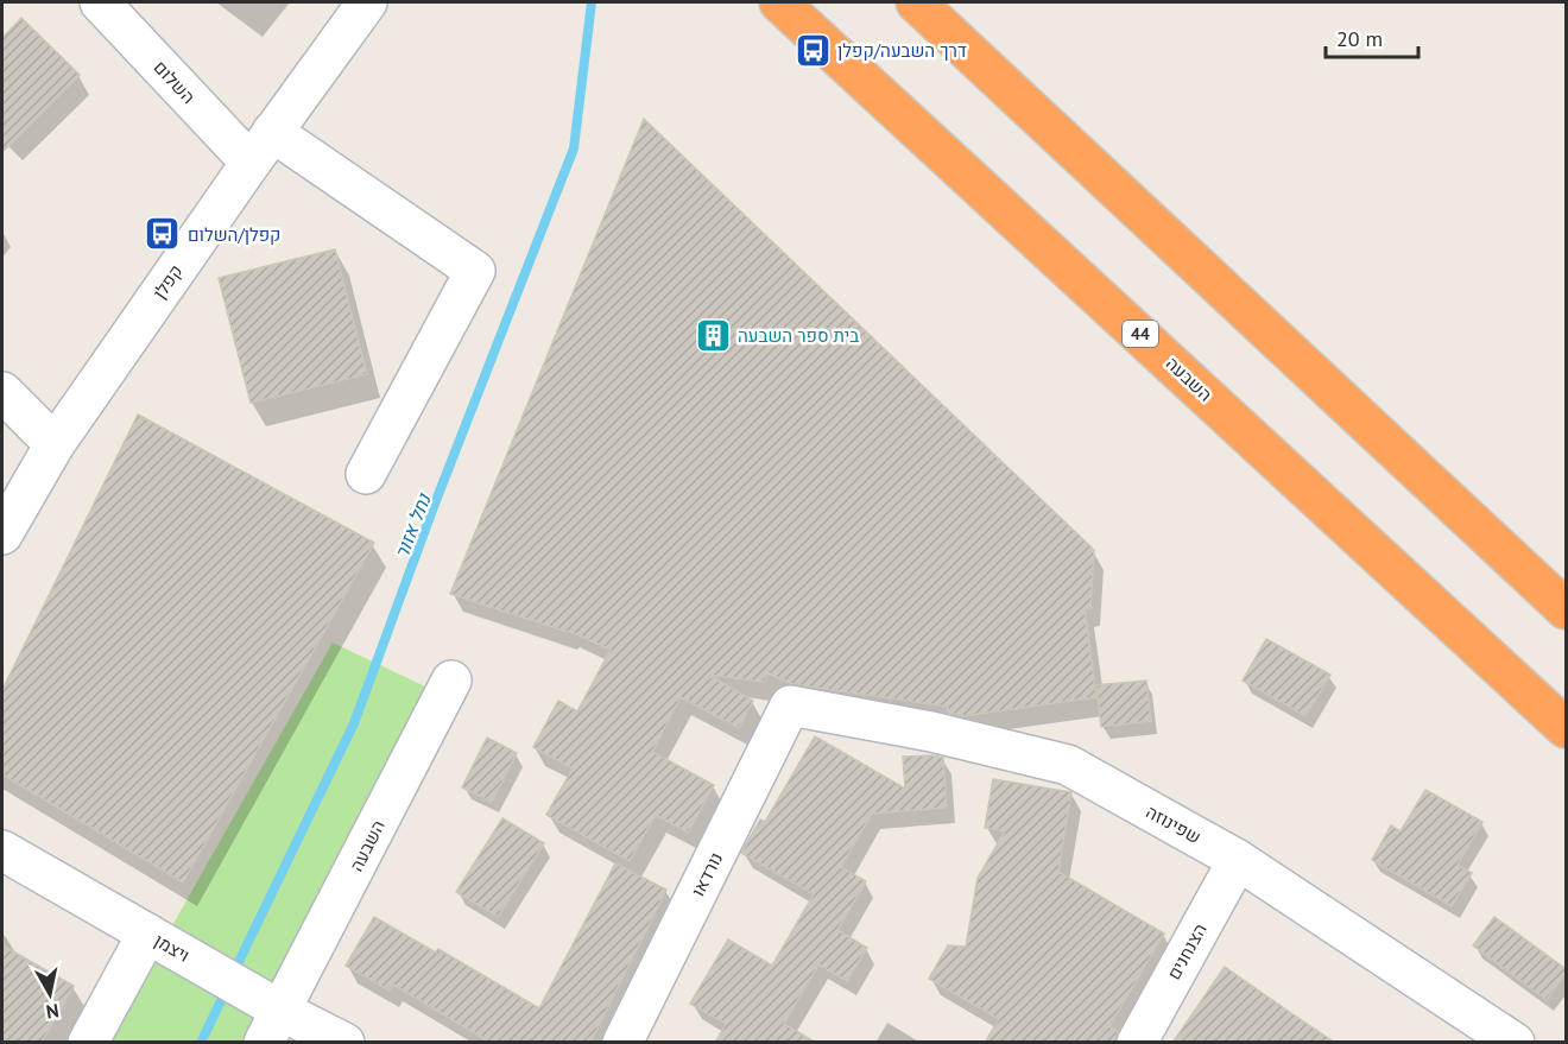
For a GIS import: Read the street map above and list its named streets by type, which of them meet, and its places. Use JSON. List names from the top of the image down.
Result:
{
  "streets": {
    "highway": ["44", "השבעה"],
    "street": [
      "השלום",
      "קפלן",
      "שפינוזה",
      "נורדאו",
      "ויצמן",
      "הצנחנים"
    ]
  },
  "crossings": [
    ["השלום", "קפלן"],
    ["השבעה", "ויצמן"],
    ["שפינוזה", "נורדאו"],
    ["שפינוזה", "הצנחנים"]
  ],
  "water": ["נחל אזור"],
  "places": {
    "bus stop": ["דרך השבעה/קפלן", "קפלן/השלום"],
    "building": ["בית ספר השבעה"]
  },
  "scale_bar": "20 m",
  "north": "bottom"
}
